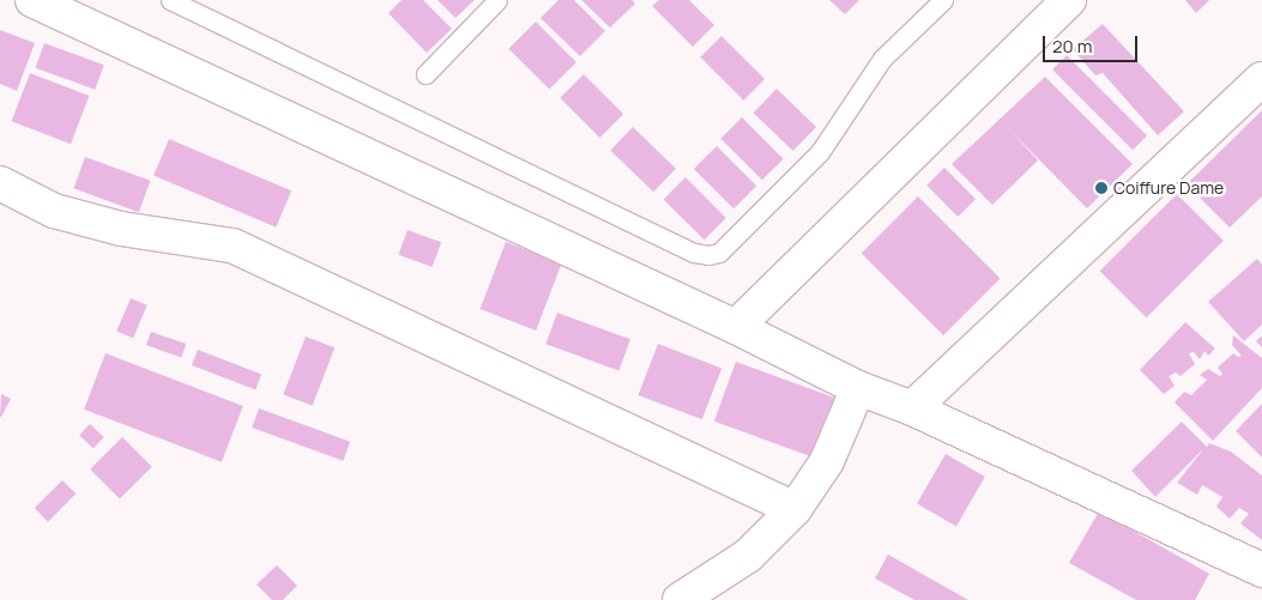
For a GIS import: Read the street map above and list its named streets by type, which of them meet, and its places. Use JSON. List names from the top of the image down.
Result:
{
  "places": ["Coiffure Dame"],
  "scale_bar": "20 m"
}
